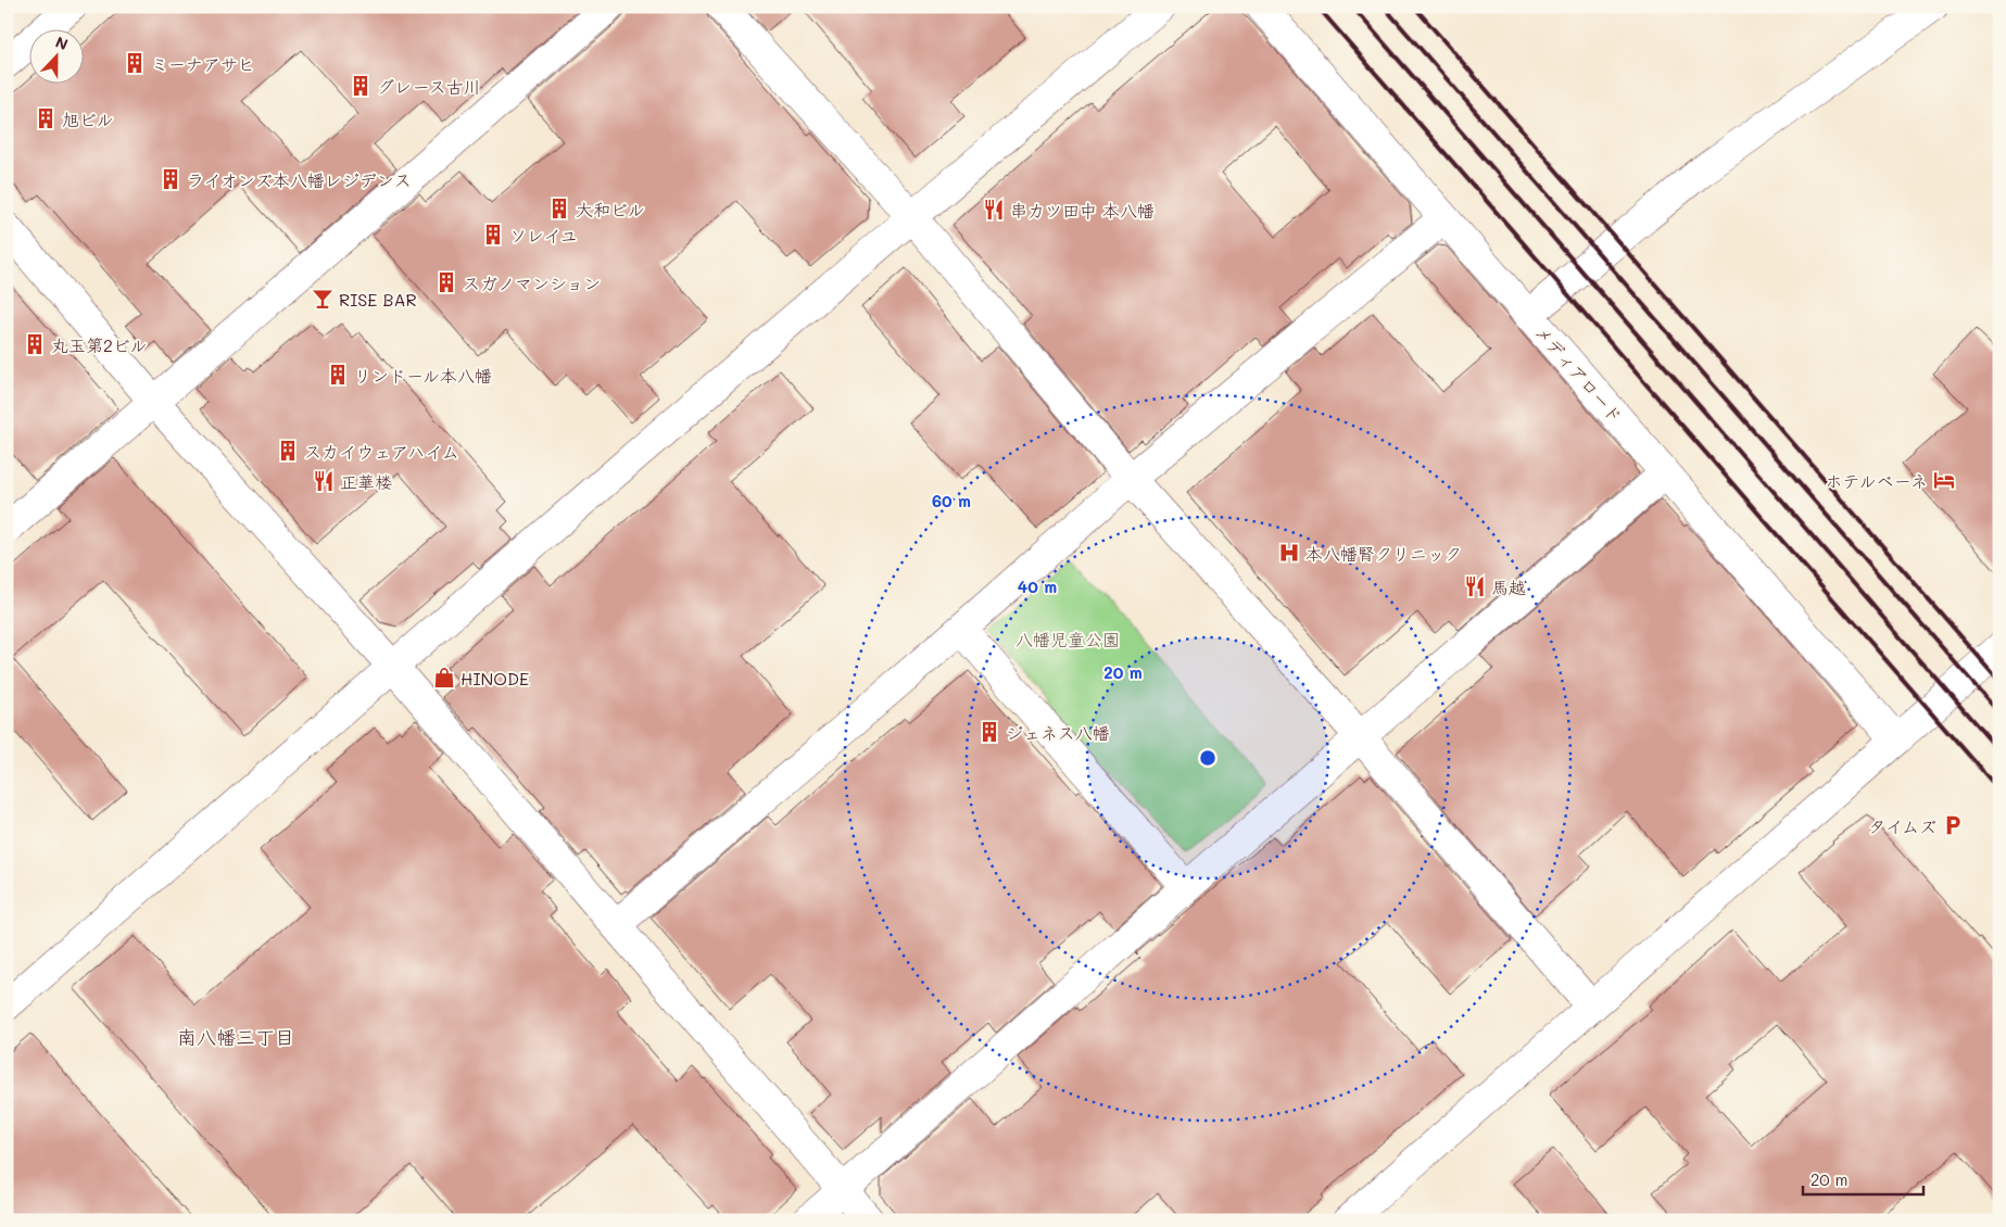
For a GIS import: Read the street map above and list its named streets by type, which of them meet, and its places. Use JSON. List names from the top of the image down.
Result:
{
  "streets": {
    "street": ["メディアロード"]
  },
  "districts": ["南八幡三丁目"],
  "parks": ["八幡児童公園"],
  "places": {
    "building": [
      "ミーナアサヒ",
      "グレース古川",
      "旭ビル",
      "ライオンズ本八幡レジデンス",
      "大和ビル",
      "ソレイユ",
      "スガノマンション",
      "丸玉第2ビル",
      "リンドール本八幡",
      "スカイウェアハイム",
      "ジェネス八幡"
    ],
    "restaurant": ["串カツ田中 本八幡", "正華楼", "馬越"],
    "bar": ["RISE BAR"],
    "hotel": ["ホテルベーネ"],
    "hospital": ["本八幡腎クリニック"],
    "shop": ["HINODE"],
    "parking": ["タイムズ"]
  },
  "scale_bar": "20 m",
  "north": "top",
  "rings": ["60 m", "40 m", "20 m"]
}
